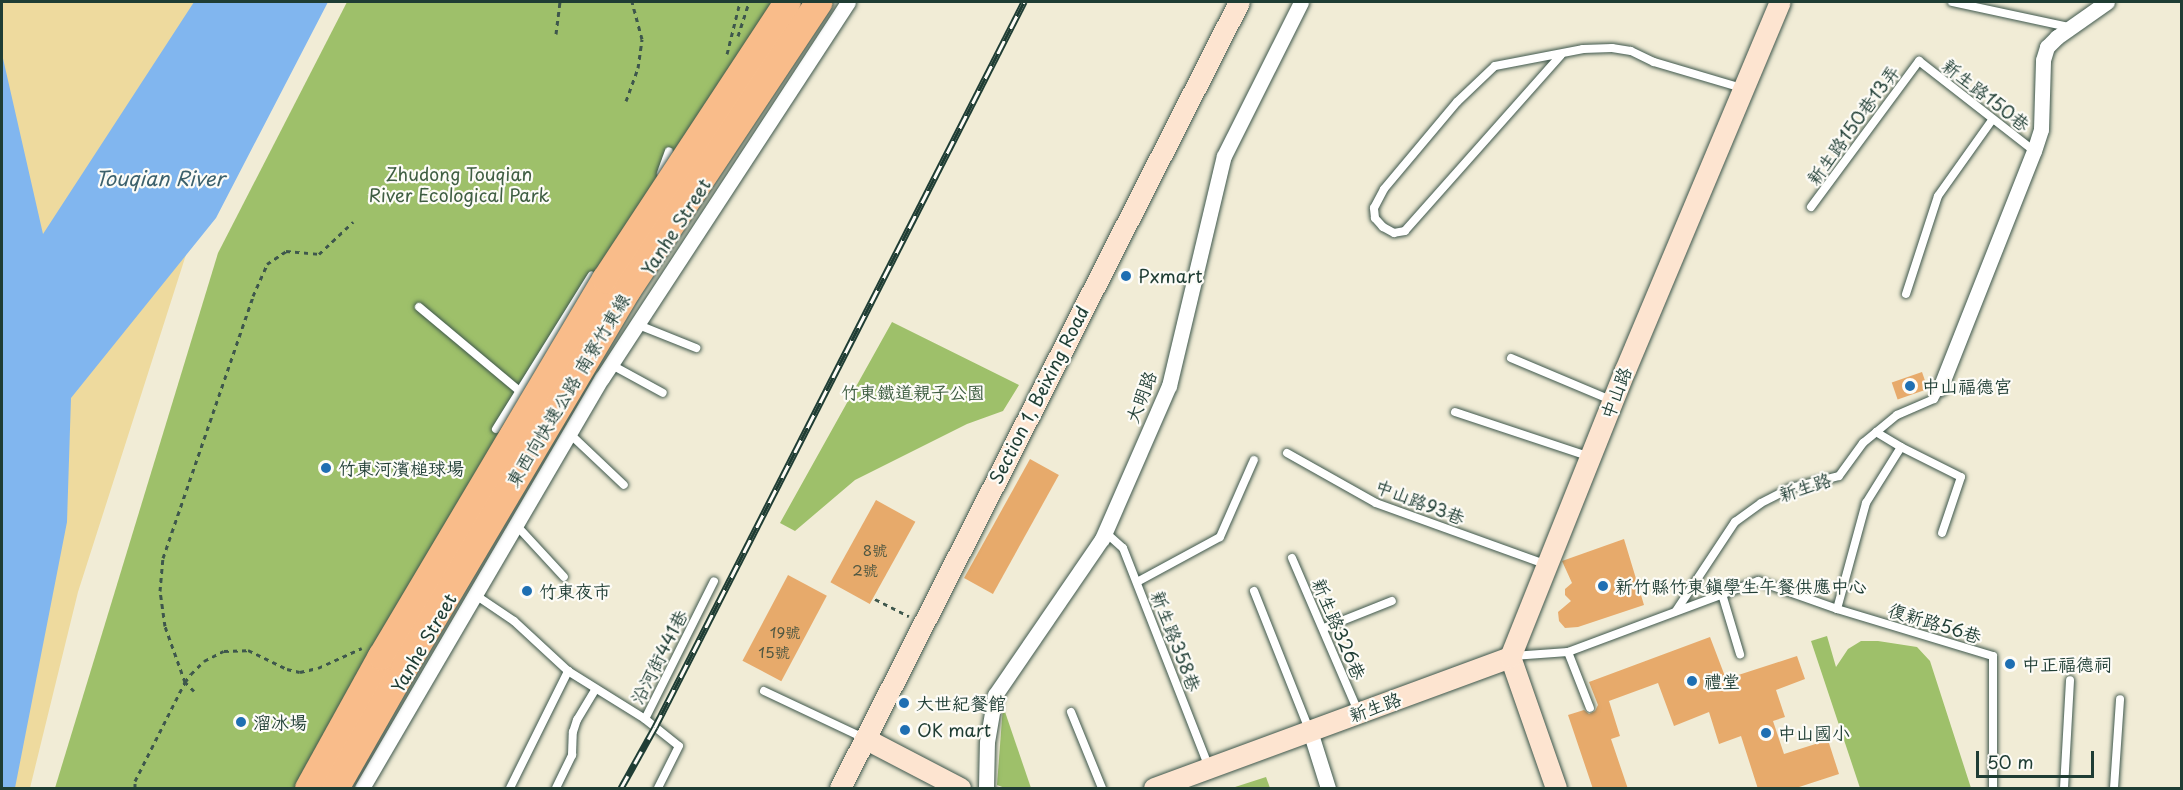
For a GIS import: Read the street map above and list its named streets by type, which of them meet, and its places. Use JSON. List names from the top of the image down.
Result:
{
  "streets": {
    "highway": ["東西向快速公路 南寮竹東線"],
    "street": [
      "Yanhe Street",
      "中山路",
      "Section 1, Beixing Road",
      "大明路",
      "新生路"
    ],
    "lane": [
      "新生路150巷",
      "新生路150巷13弄",
      "中山路93巷",
      "復新路56巷",
      "新生路326巷",
      "新生路358巷",
      "沿河街441巷"
    ]
  },
  "crossings": [
    ["新生路150巷", "新生路150巷13弄"],
    ["新生路150巷", "新生路"],
    ["Yanhe Street", "沿河街441巷"],
    ["中山路", "新生路"],
    ["中山路", "中山路93巷"],
    ["大明路", "新生路358巷"],
    ["新生路", "復新路56巷"],
    ["新生路", "新生路326巷"],
    ["新生路", "新生路358巷"]
  ],
  "water": ["Touqian River"],
  "parks": ["Zhudong Touqian River Ecological Park", "竹東鐵道親子公園"],
  "places": [
    "Pxmart",
    "中山福德宮",
    "竹東河濱槌球場",
    "新竹縣竹東鎮學生午餐供應中心",
    "竹東夜市",
    "中正福德祠",
    "禮堂",
    "大世紀餐館",
    "溜冰場",
    "OK mart",
    "中山國小"
  ],
  "house_numbers": [
    "8號",
    "2號",
    "19號",
    "15號"
  ],
  "scale_bar": "50 m"
}
